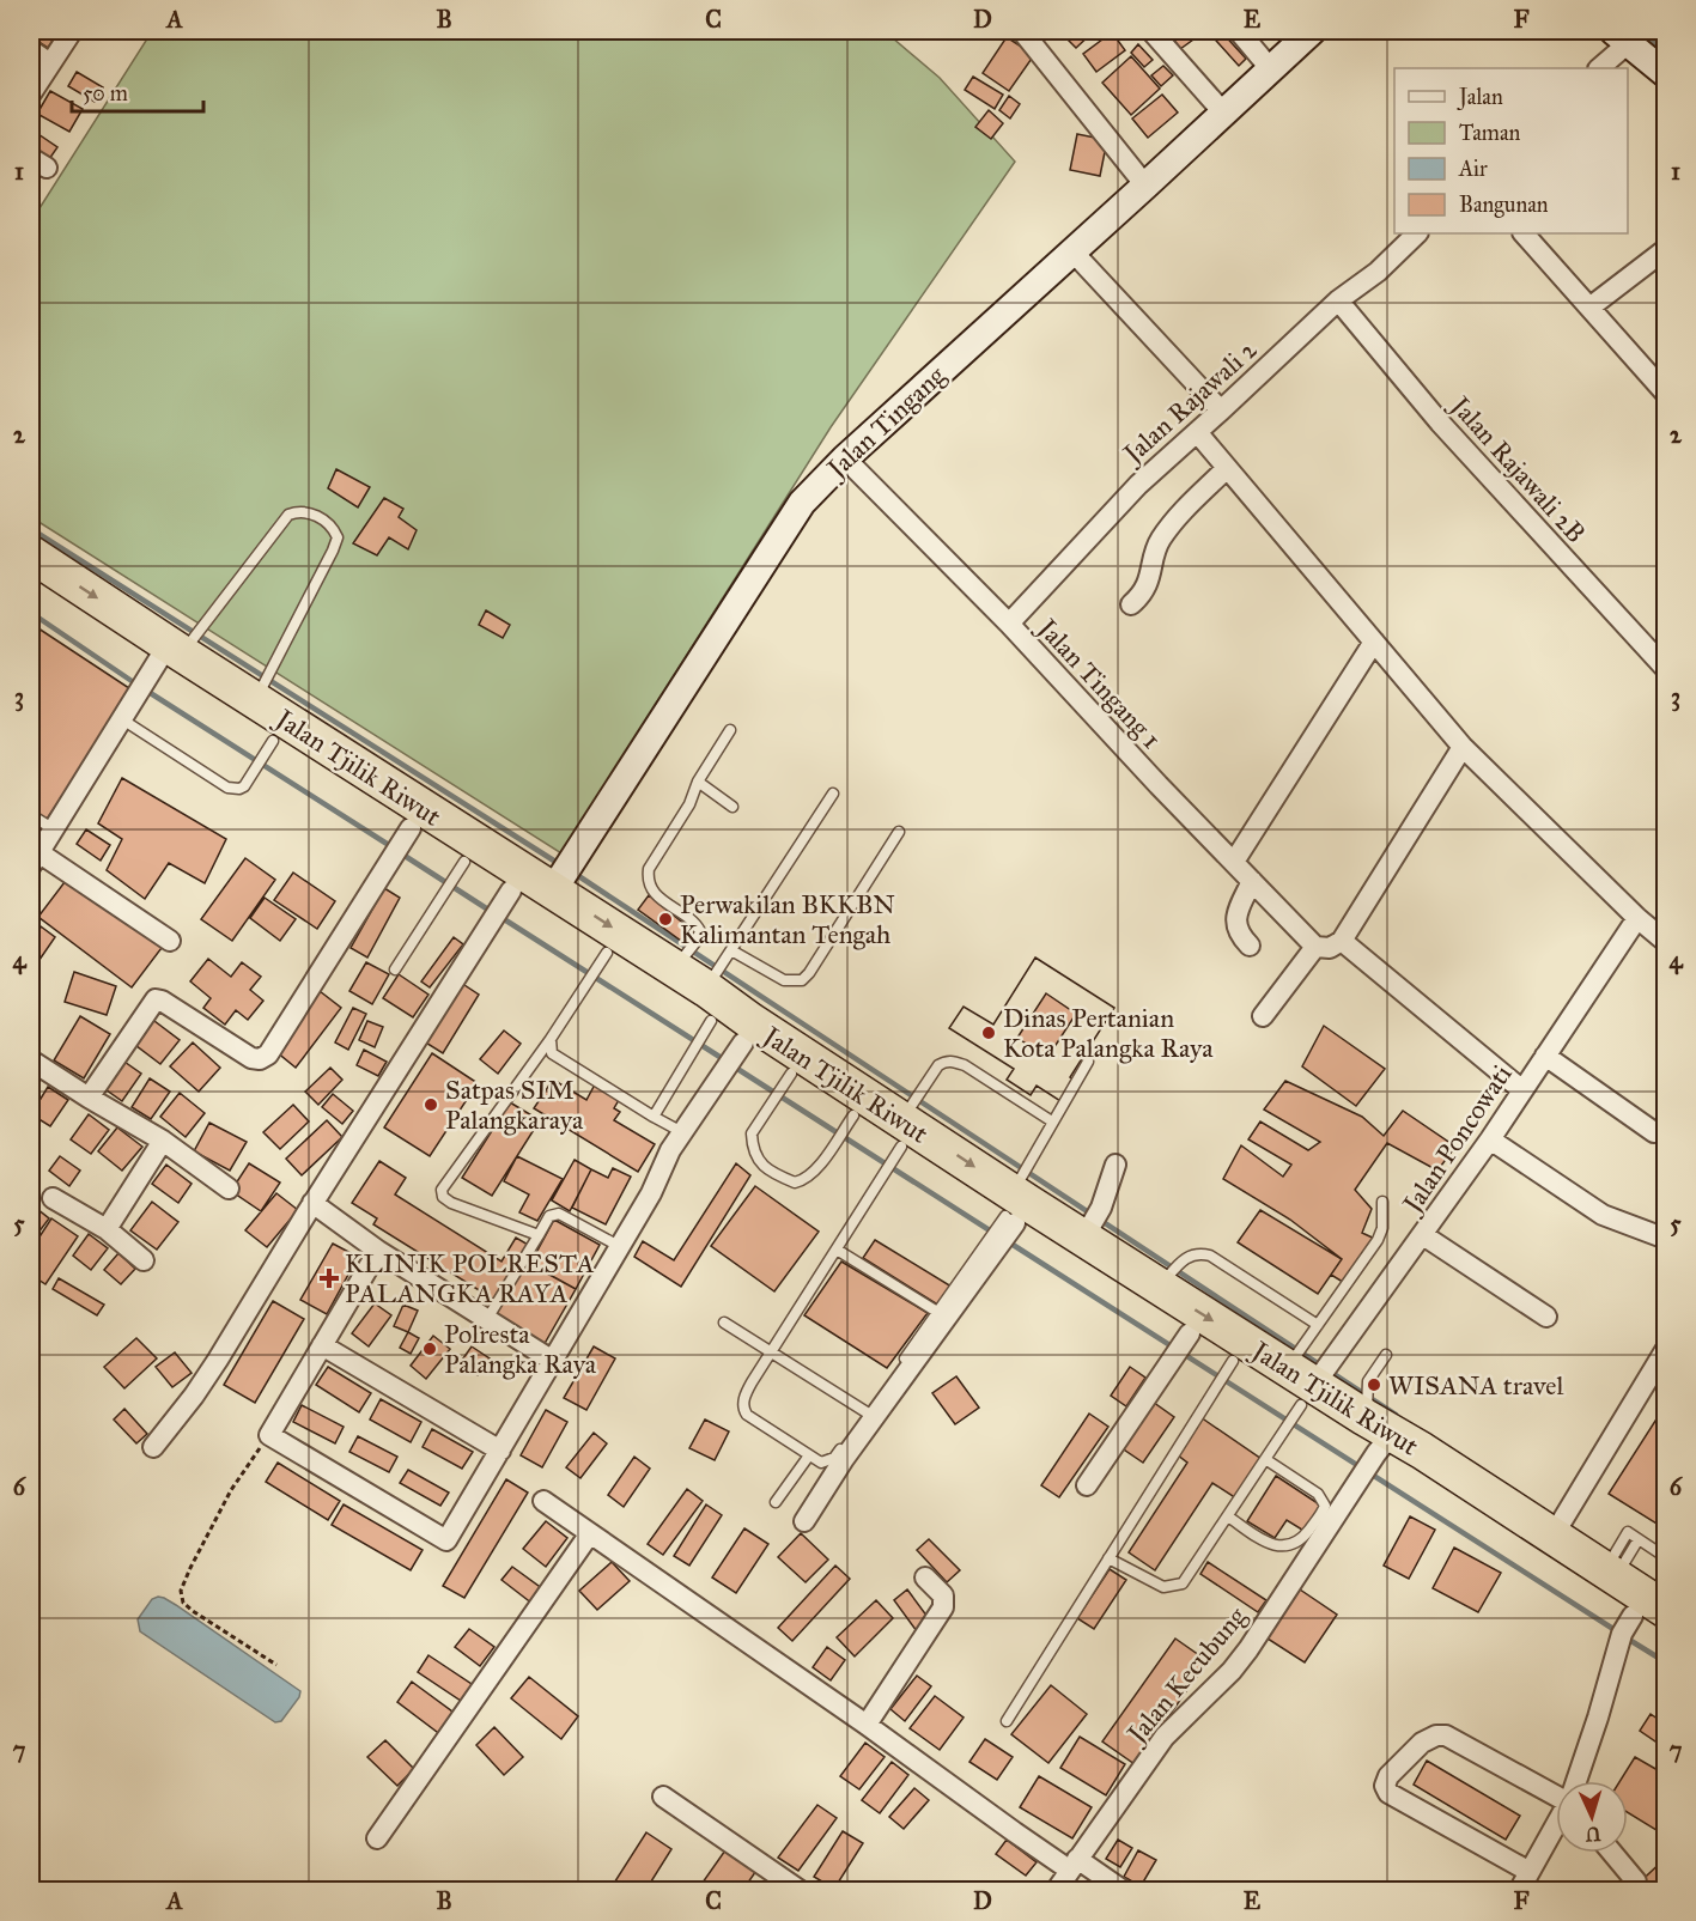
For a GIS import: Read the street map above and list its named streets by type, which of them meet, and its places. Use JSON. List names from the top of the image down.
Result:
{
  "streets": {
    "highway": ["Jalan Tjilik Riwut"],
    "main road": ["Jalan Tingang"],
    "street": [
      "Jalan Rajawali 2",
      "Jalan Rajawali 2B",
      "Jalan Tingang 1",
      "Jalan Poncowati",
      "Jalan Kecubung"
    ]
  },
  "crossings": [
    ["Jalan Rajawali 2", "Jalan Rajawali 2B"],
    ["Jalan Rajawali 2", "Jalan Tingang 1"],
    ["Jalan Tingang", "Jalan Tingang 1"],
    ["Jalan Tingang", "Jalan Tjilik Riwut"],
    ["Jalan Tjilik Riwut", "Jalan Poncowati"],
    ["Jalan Tjilik Riwut", "Jalan Kecubung"]
  ],
  "places": {
    "other": [
      "Perwakilan BKKBN Kalimantan Tengah",
      "Dinas Pertanian Kota Palangka Raya",
      "Satpas SIM Palangkaraya",
      "Polresta Palangka Raya",
      "WISANA travel"
    ],
    "health": ["KLINIK POLRESTA PALANGKA RAYA"]
  },
  "legend": [
    "Jalan",
    "Taman",
    "Air",
    "Bangunan"
  ],
  "scale_bar": "50 m",
  "north": "bottom",
  "grid": {
    "columns": [
      "A",
      "B",
      "C",
      "D",
      "E",
      "F"
    ],
    "rows": [
      "1",
      "2",
      "3",
      "4",
      "5",
      "6",
      "7"
    ]
  }
}
